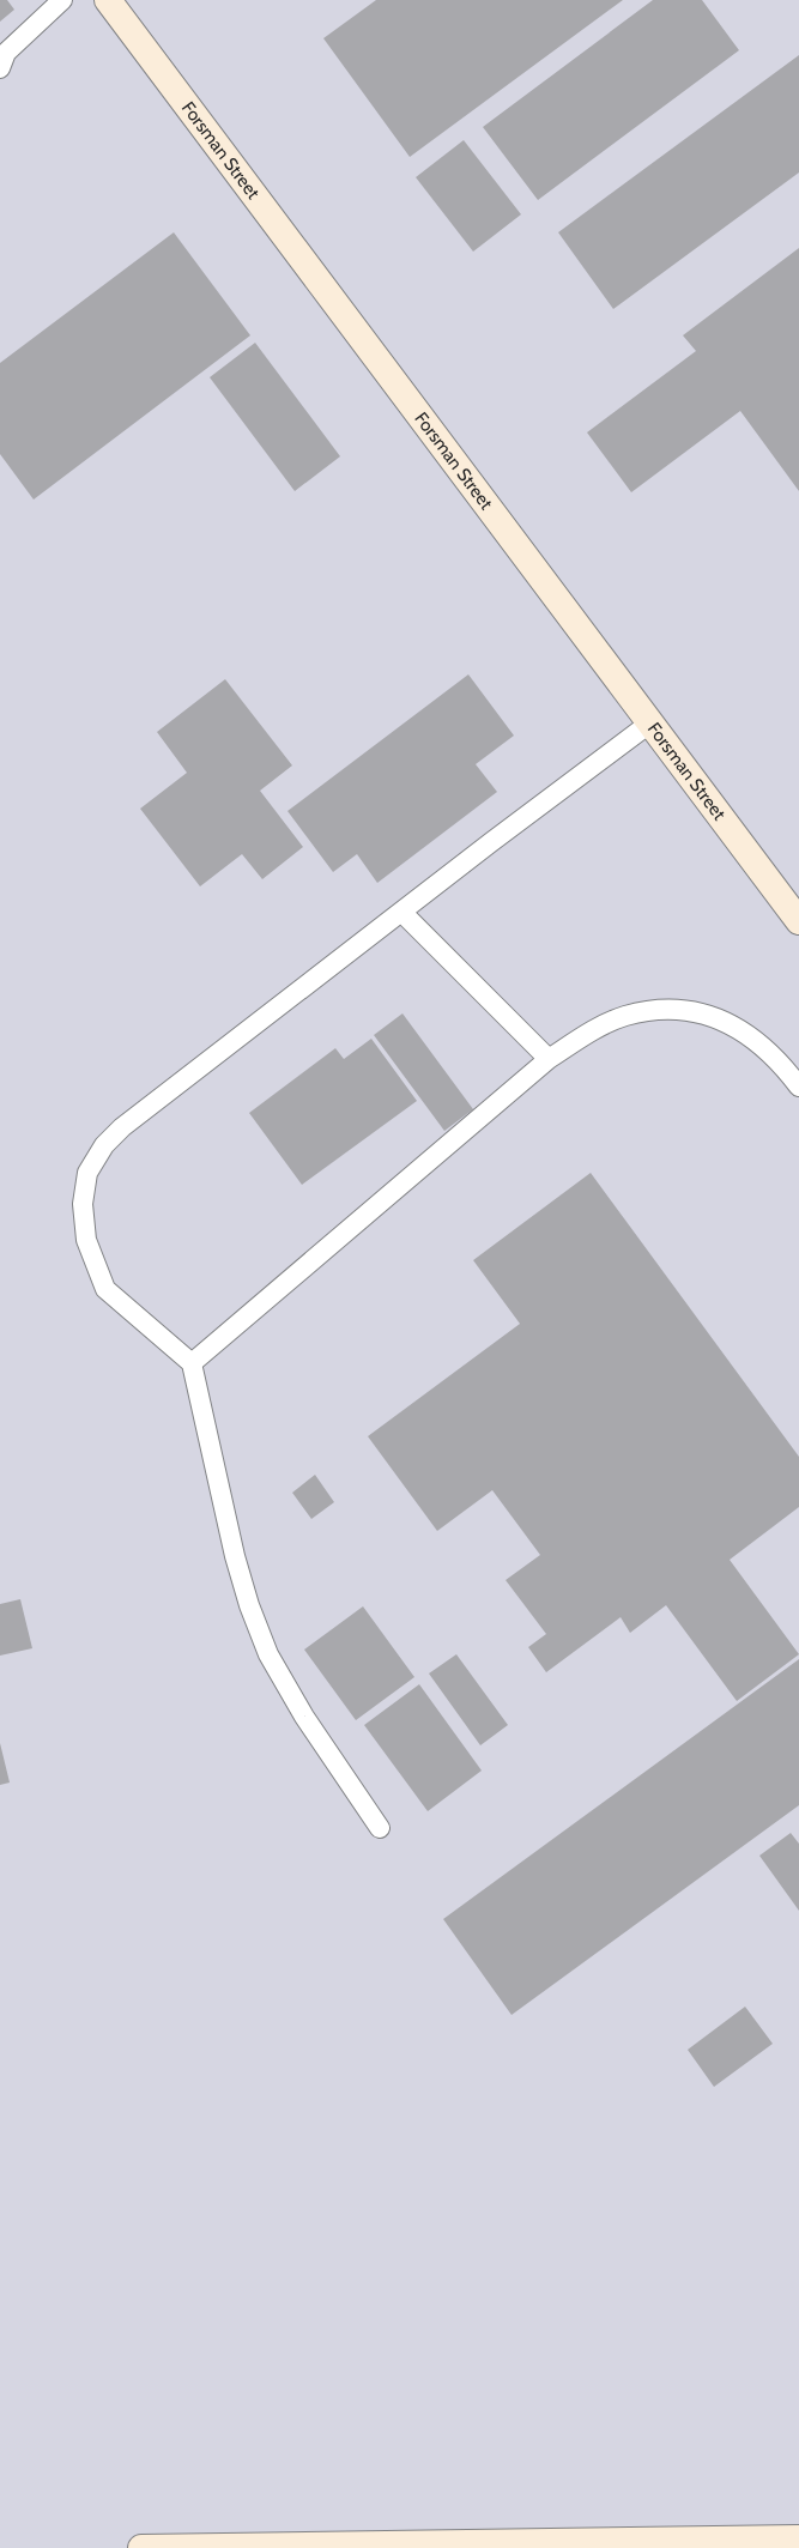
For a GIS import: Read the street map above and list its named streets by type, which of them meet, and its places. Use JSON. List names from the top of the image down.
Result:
{
  "streets": {
    "street": ["Forsman Street"]
  }
}
